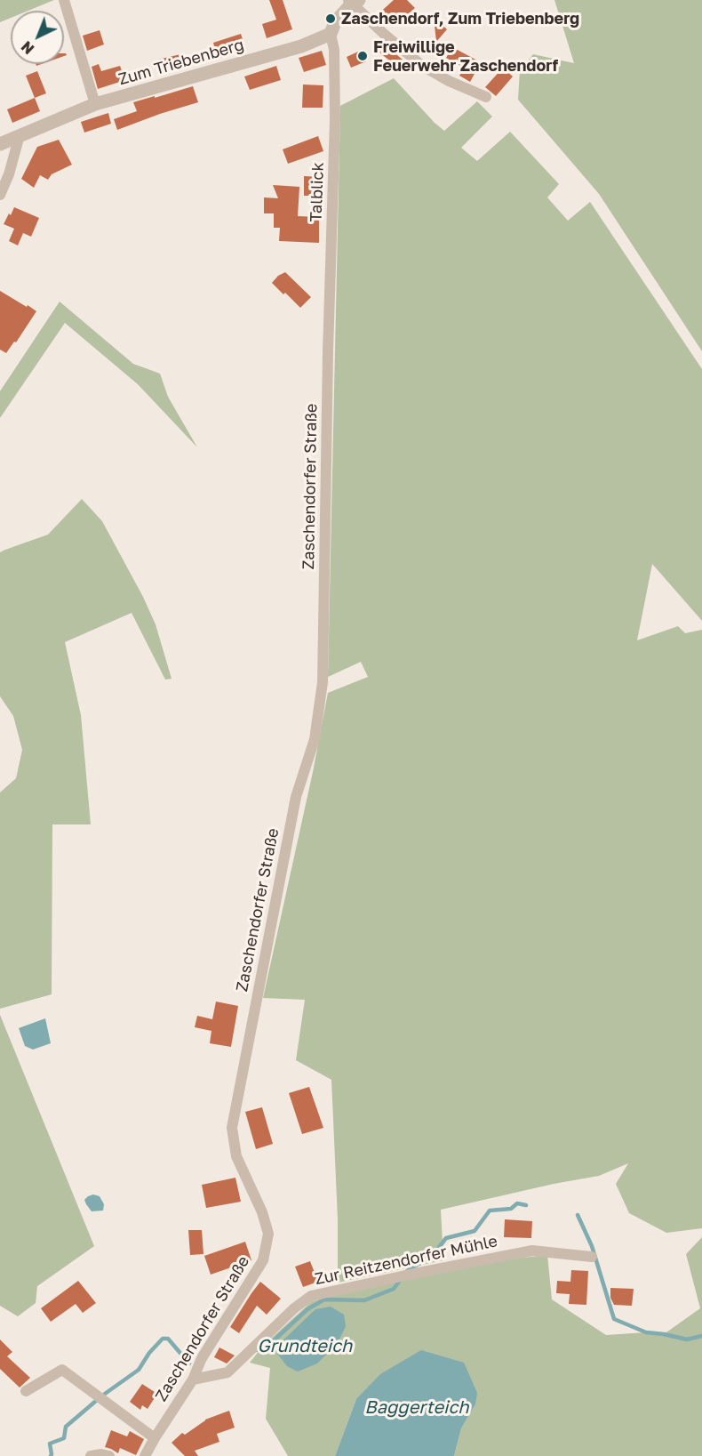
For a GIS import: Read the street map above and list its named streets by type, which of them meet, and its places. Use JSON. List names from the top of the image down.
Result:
{
  "streets": {
    "street": [
      "Zum Triebenberg",
      "Talblick",
      "Zaschendorfer Straße",
      "Zur Reitzendorfer Mühle"
    ]
  },
  "crossings": [
    ["Zum Triebenberg", "Talblick"],
    ["Talblick", "Zaschendorfer Straße"],
    ["Zaschendorfer Straße", "Zur Reitzendorfer Mühle"]
  ],
  "water": ["Grundteich", "Baggerteich"],
  "places": ["Zaschendorf, Zum Triebenberg", "Freiwillige Feuerwehr Zaschendorf"],
  "north": "bottom left"
}
